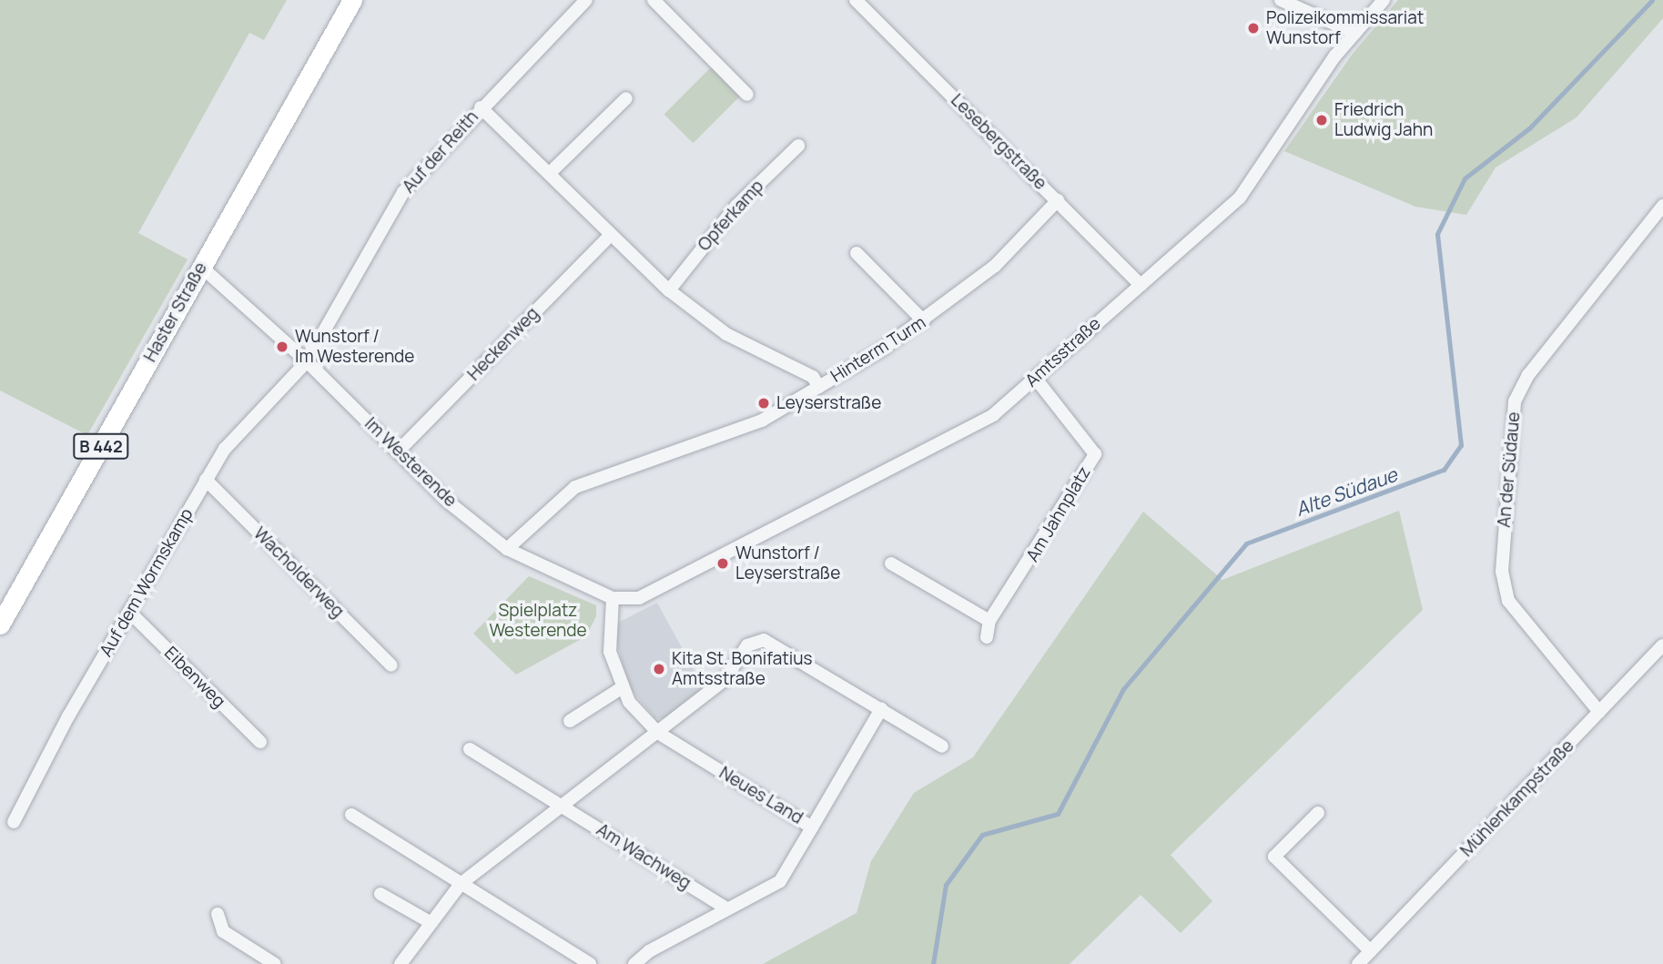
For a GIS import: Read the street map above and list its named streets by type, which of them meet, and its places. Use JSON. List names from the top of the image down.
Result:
{
  "streets": {
    "main road": ["Haster Straße", "B 442"],
    "street": [
      "Lesebergstraße",
      "Auf der Reith",
      "Opferkamp",
      "Heckenweg",
      "Hinterm Turm",
      "Amtsstraße",
      "Im Westerende",
      "An der Südaue",
      "Am Jahnplatz",
      "Wacholderweg",
      "Auf dem Wormskamp",
      "Eibenweg",
      "Neues Land",
      "Mühlenkampstraße",
      "Am Wachweg"
    ]
  },
  "crossings": [
    ["Lesebergstraße", "Hinterm Turm"],
    ["Lesebergstraße", "Amtsstraße"],
    ["Auf der Reith", "Im Westerende"],
    ["Auf der Reith", "Auf dem Wormskamp"],
    ["Haster Straße", "Im Westerende"],
    ["Heckenweg", "Im Westerende"],
    ["Hinterm Turm", "Im Westerende"],
    ["Amtsstraße", "Im Westerende"],
    ["Amtsstraße", "Am Jahnplatz"],
    ["Im Westerende", "Auf dem Wormskamp"],
    ["Im Westerende", "Neues Land"],
    ["An der Südaue", "Mühlenkampstraße"],
    ["Wacholderweg", "Auf dem Wormskamp"],
    ["Auf dem Wormskamp", "Eibenweg"]
  ],
  "water": ["Alte Südaue"],
  "parks": ["Spielplatz Westerende"],
  "places": [
    "Polizeikommissariat Wunstorf",
    "Friedrich Ludwig Jahn",
    "Wunstorf / Im Westerende",
    "Leyserstraße",
    "Wunstorf / Leyserstraße",
    "Kita St. Bonifatius Amtsstraße"
  ]
}
